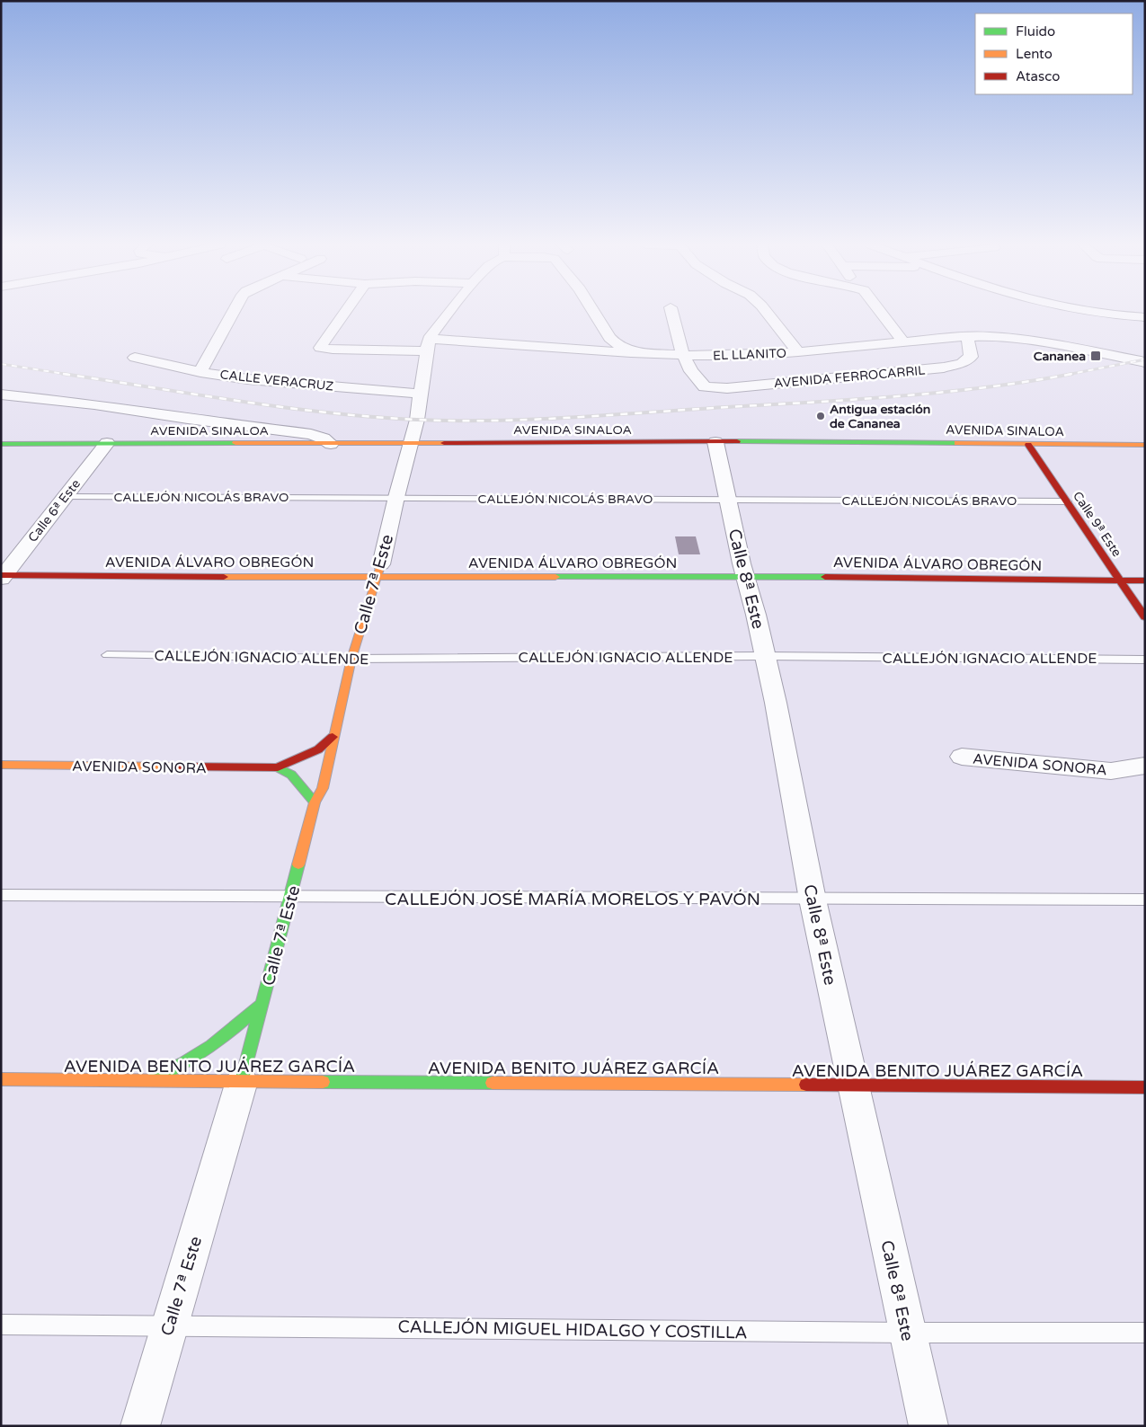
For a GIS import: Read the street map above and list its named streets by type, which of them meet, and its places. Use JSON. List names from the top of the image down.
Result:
{
  "streets": {
    "street": [
      "EL LLANITO",
      "AVENIDA FERROCARRIL",
      "CALLE VERACRUZ",
      "AVENIDA SINALOA",
      "Calle 6ª Este",
      "Calle 9ª Este",
      "AVENIDA ÁLVARO OBREGÓN",
      "Calle 8ª Este",
      "Calle 7ª Este",
      "AVENIDA SONORA",
      "AVENIDA BENITO JUÁREZ GARCÍA"
    ],
    "lane": [
      "CALLEJÓN NICOLÁS BRAVO",
      "CALLEJÓN IGNACIO ALLENDE",
      "CALLEJÓN JOSÉ MARÍA MORELOS Y PAVÓN",
      "CALLEJÓN MIGUEL HIDALGO Y COSTILLA"
    ]
  },
  "crossings": [
    ["EL LLANITO", "AVENIDA FERROCARRIL"],
    ["CALLE VERACRUZ", "Calle 7ª Este"],
    ["AVENIDA SINALOA", "Calle 6ª Este"],
    ["AVENIDA SINALOA", "Calle 9ª Este"],
    ["AVENIDA SINALOA", "Calle 8ª Este"],
    ["AVENIDA SINALOA", "Calle 7ª Este"],
    ["CALLEJÓN NICOLÁS BRAVO", "Calle 6ª Este"],
    ["CALLEJÓN NICOLÁS BRAVO", "Calle 9ª Este"],
    ["CALLEJÓN NICOLÁS BRAVO", "Calle 8ª Este"],
    ["CALLEJÓN NICOLÁS BRAVO", "Calle 7ª Este"],
    ["Calle 6ª Este", "AVENIDA ÁLVARO OBREGÓN"],
    ["Calle 9ª Este", "AVENIDA ÁLVARO OBREGÓN"],
    ["AVENIDA ÁLVARO OBREGÓN", "Calle 8ª Este"],
    ["AVENIDA ÁLVARO OBREGÓN", "Calle 7ª Este"],
    ["Calle 8ª Este", "CALLEJÓN IGNACIO ALLENDE"],
    ["Calle 8ª Este", "CALLEJÓN JOSÉ MARÍA MORELOS Y PAVÓN"],
    ["Calle 8ª Este", "AVENIDA BENITO JUÁREZ GARCÍA"],
    ["Calle 8ª Este", "CALLEJÓN MIGUEL HIDALGO Y COSTILLA"],
    ["Calle 7ª Este", "CALLEJÓN IGNACIO ALLENDE"],
    ["Calle 7ª Este", "AVENIDA SONORA"],
    ["Calle 7ª Este", "CALLEJÓN JOSÉ MARÍA MORELOS Y PAVÓN"],
    ["Calle 7ª Este", "AVENIDA BENITO JUÁREZ GARCÍA"],
    ["Calle 7ª Este", "CALLEJÓN MIGUEL HIDALGO Y COSTILLA"]
  ],
  "places": {
    "transit": ["Cananea"],
    "other": ["Antigua estación de Cananea"]
  },
  "legend": ["Fluido", "Lento", "Atasco"]
}
